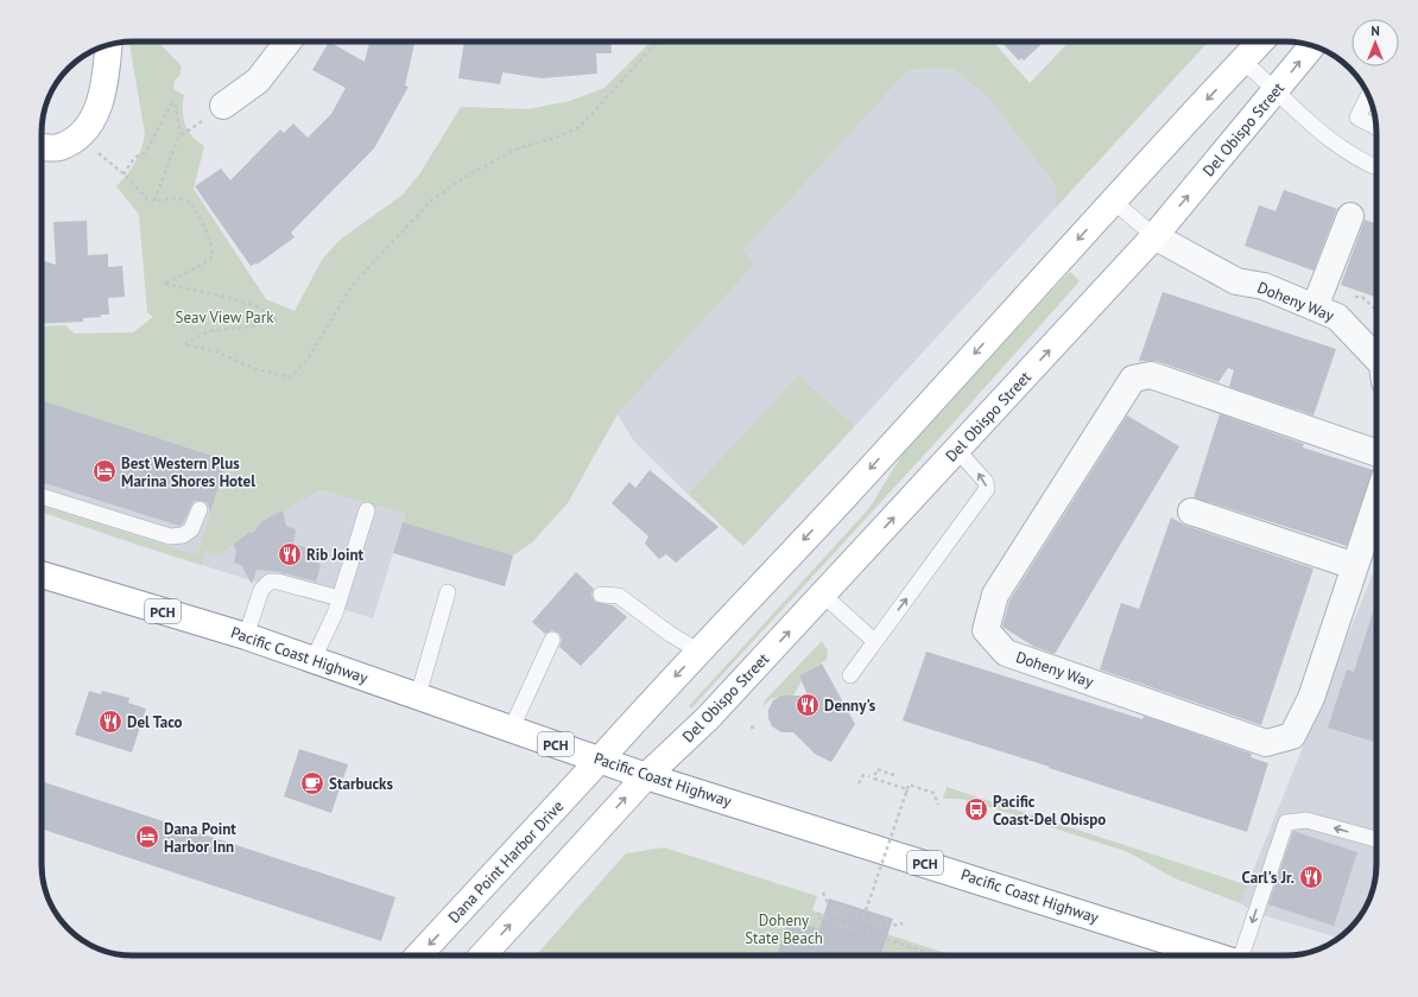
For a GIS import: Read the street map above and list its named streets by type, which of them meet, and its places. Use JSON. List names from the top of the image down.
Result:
{
  "streets": {
    "main road": [
      "Del Obispo Street",
      "PCH",
      "Pacific Coast Highway",
      "Dana Point Harbor Drive"
    ],
    "street": ["Doheny Way"]
  },
  "crossings": [
    ["Del Obispo Street", "Doheny Way"],
    ["Del Obispo Street", "Pacific Coast Highway"],
    ["Pacific Coast Highway", "Dana Point Harbor Drive"]
  ],
  "parks": ["Seav View Park", "Doheny State Beach"],
  "places": {
    "hotel": ["Best Western Plus Marina Shores Hotel", "Dana Point Harbor Inn"],
    "restaurant": [
      "Rib Joint",
      "Denny's",
      "Del Taco",
      "Carl's Jr."
    ],
    "cafe": ["Starbucks"],
    "bus stop": ["Pacific Coast-Del Obispo"]
  },
  "north": "top"
}
